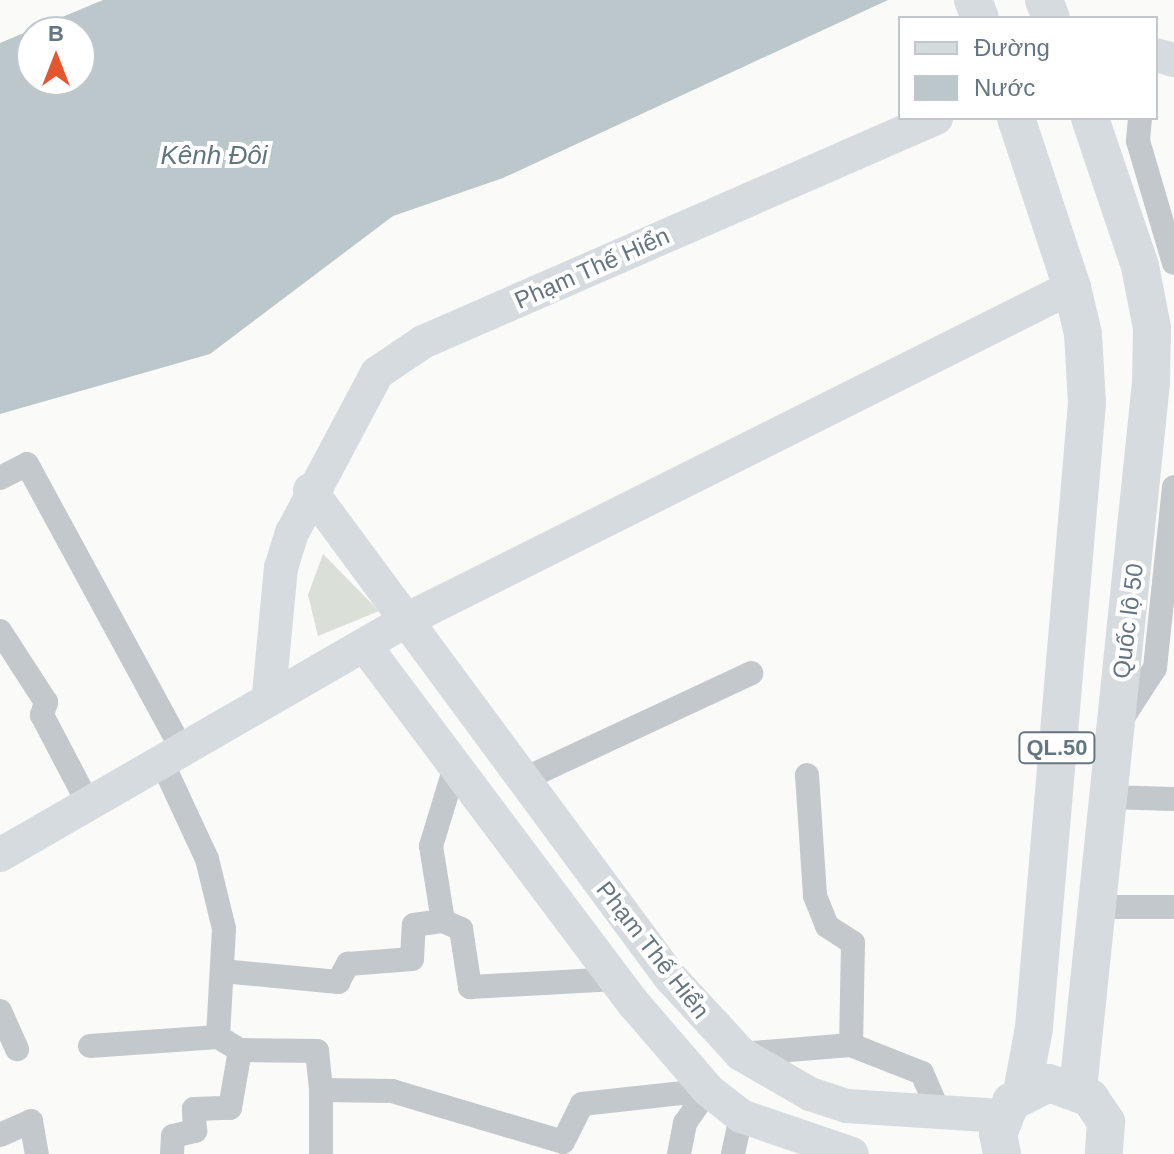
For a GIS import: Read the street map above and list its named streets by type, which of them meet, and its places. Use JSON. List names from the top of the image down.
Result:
{
  "streets": {
    "main road": ["Phạm Thế Hiển", "Quốc lộ 50", "QL.50"]
  },
  "crossings": [
    ["Phạm Thế Hiển", "QL.50"]
  ],
  "water": ["Kênh Đôi"],
  "legend": ["Đường", "Nước"],
  "north": "top"
}
